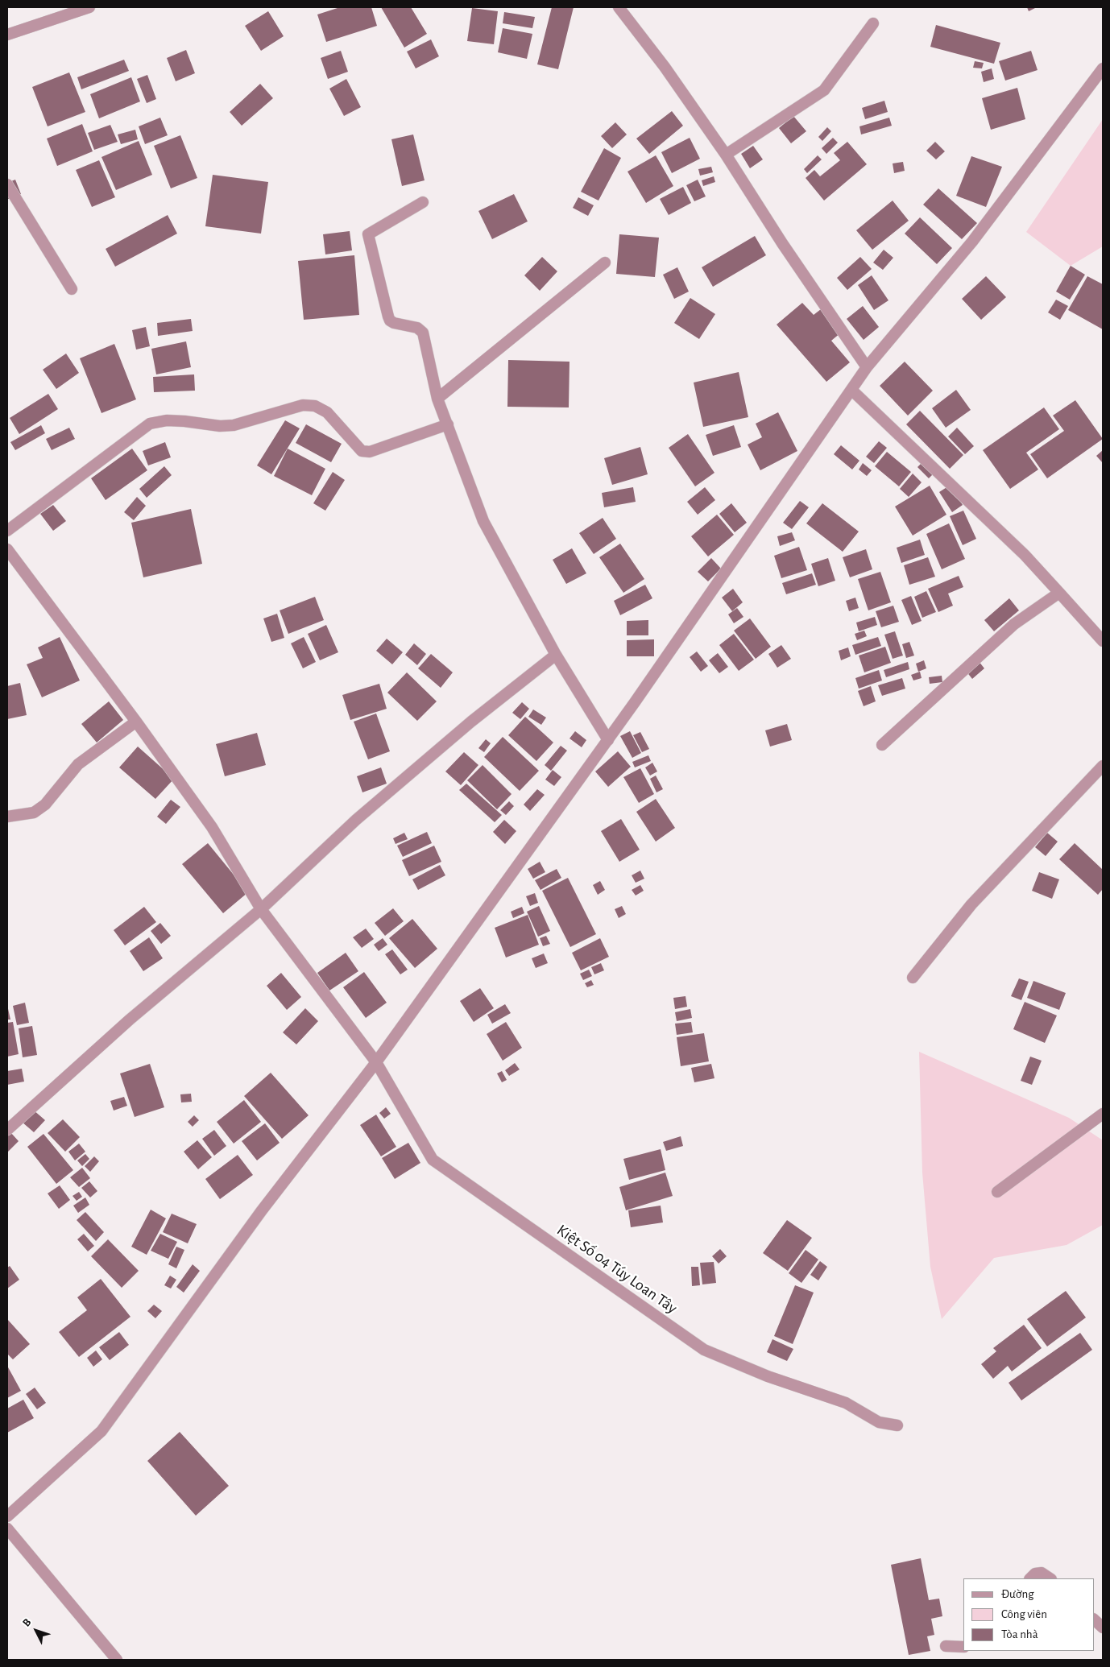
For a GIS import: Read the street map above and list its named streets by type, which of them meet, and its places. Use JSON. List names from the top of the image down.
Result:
{
  "streets": {
    "street": ["Kiệt Số 04 Túy Loan Tây"]
  },
  "legend": ["Đường", "Công viên", "Tòa nhà"],
  "north": "top left"
}
